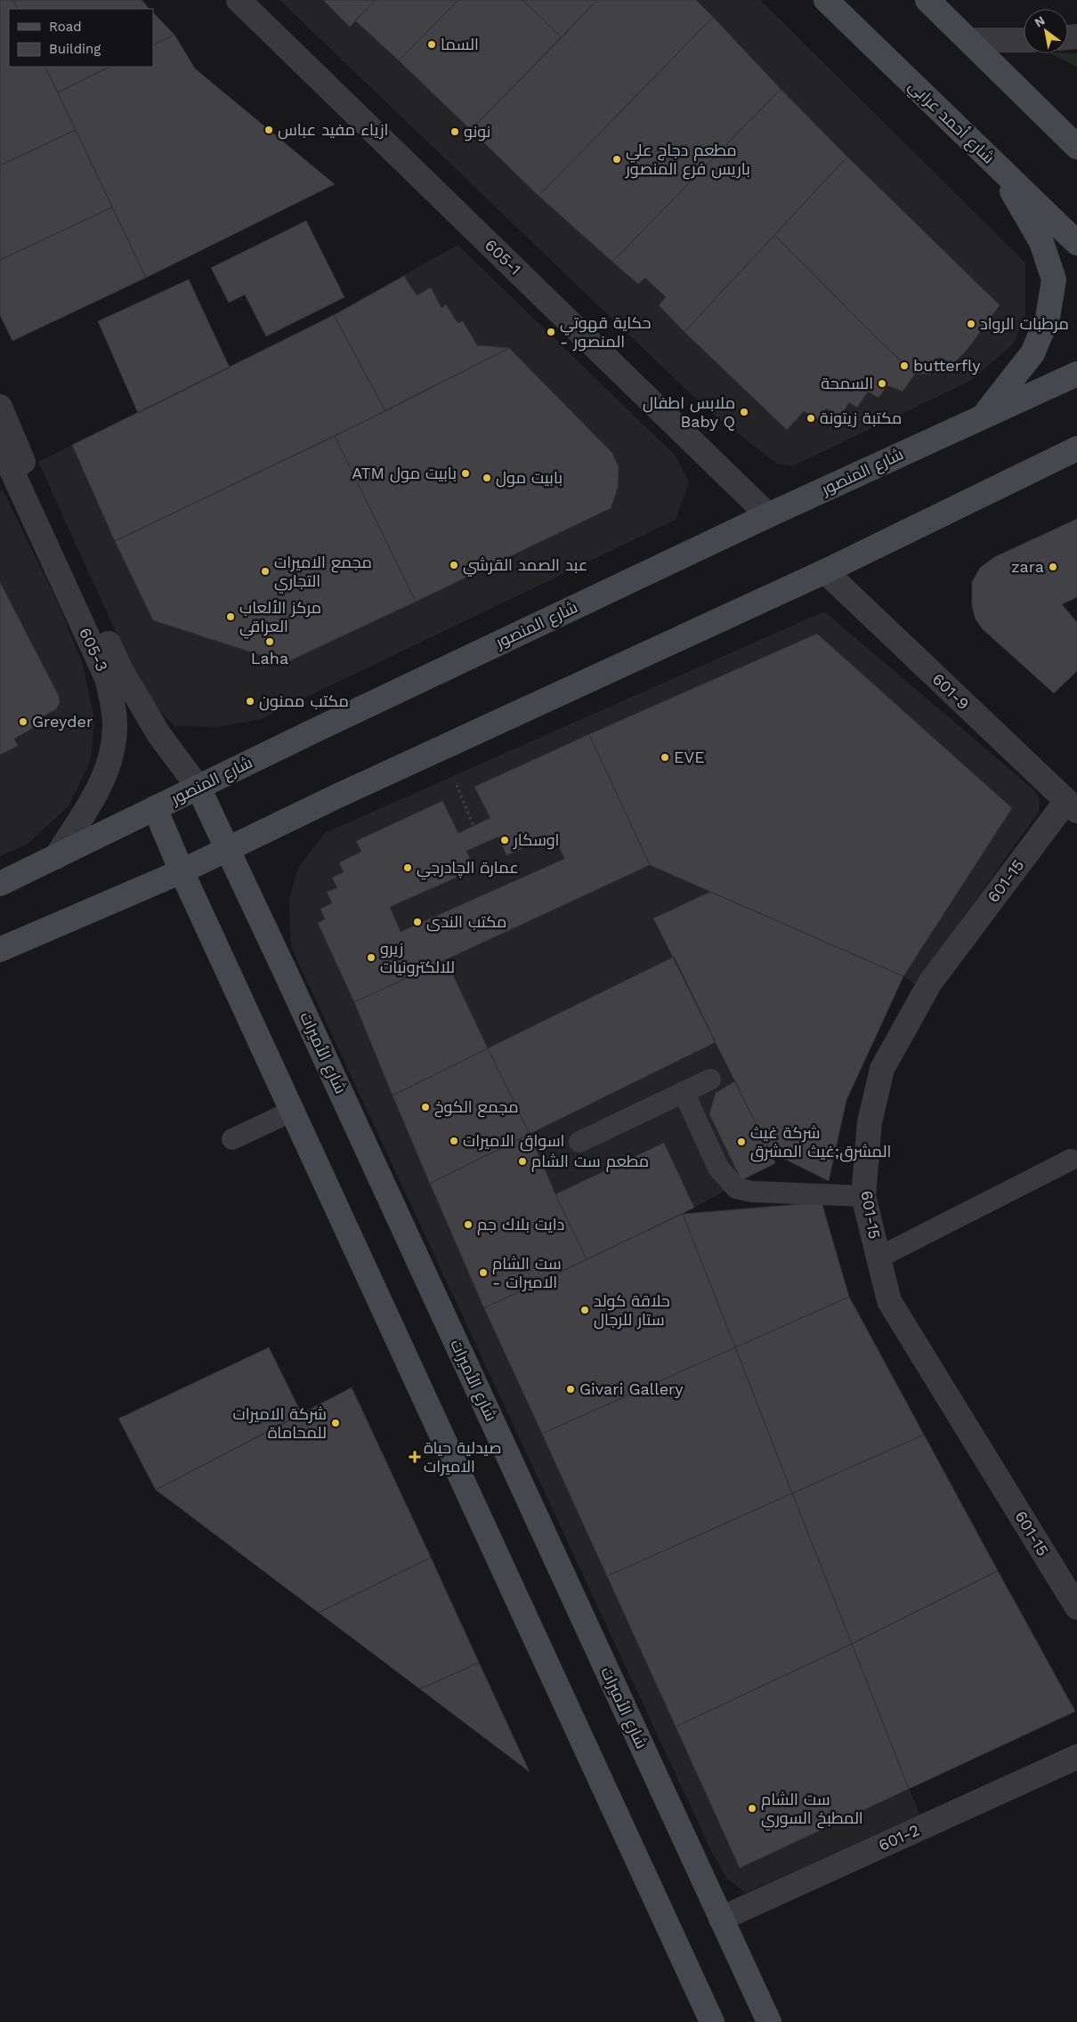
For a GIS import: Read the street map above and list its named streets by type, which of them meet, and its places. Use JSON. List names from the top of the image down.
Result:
{
  "streets": {
    "main road": ["شارع أحمد عرابي", "شارع المنصور", "شارع الأميرات"],
    "street": [
      "605-1",
      "605-3",
      "601-9",
      "601-15",
      "601-2"
    ]
  },
  "crossings": [
    ["605-1", "شارع المنصور"],
    ["شارع المنصور", "605-3"],
    ["شارع المنصور", "شارع الأميرات"],
    ["605-3", "شارع الأميرات"],
    ["601-9", "601-15"],
    ["شارع الأميرات", "601-2"]
  ],
  "places": {
    "other": [
      "السما",
      "ازياء مفيد عباس",
      "نونو",
      "مطعم دجاج علي باريس فرع المنصور",
      "مرطبات الرواد",
      "حكاية قهوتي - المنصور",
      "butterfly",
      "السمحة",
      "ملابس اطفال Baby Q",
      "مكتبة زيتونة",
      "ATM بابيت مول",
      "بابيت مول",
      "عبد الصمد القرشي",
      "zara",
      "مجمع الاميرات التجاري",
      "مركز الألعاب العراقي",
      "Laha",
      "مكتب ممنون",
      "Greyder",
      "EVE",
      "اوسكار",
      "عمارة الچادرجي",
      "مكتب الندى",
      "زيرو للالكترونيات",
      "مجمع الكوخ",
      "اسواق الاميرات",
      "شركة غيث المشرق;غيث المشرق",
      "مطعم ست الشام",
      "دايت بلاك جم",
      "ست الشام - الاميرات",
      "حلاقة كولد ستار للرجال",
      "Givari Gallery",
      "شركة الاميرات للمحاماة",
      "ست الشام المطبخ السوري"
    ],
    "health": ["صيدلية حياة الاميرات"]
  },
  "legend": ["Road", "Building"],
  "north": "top left"
}
